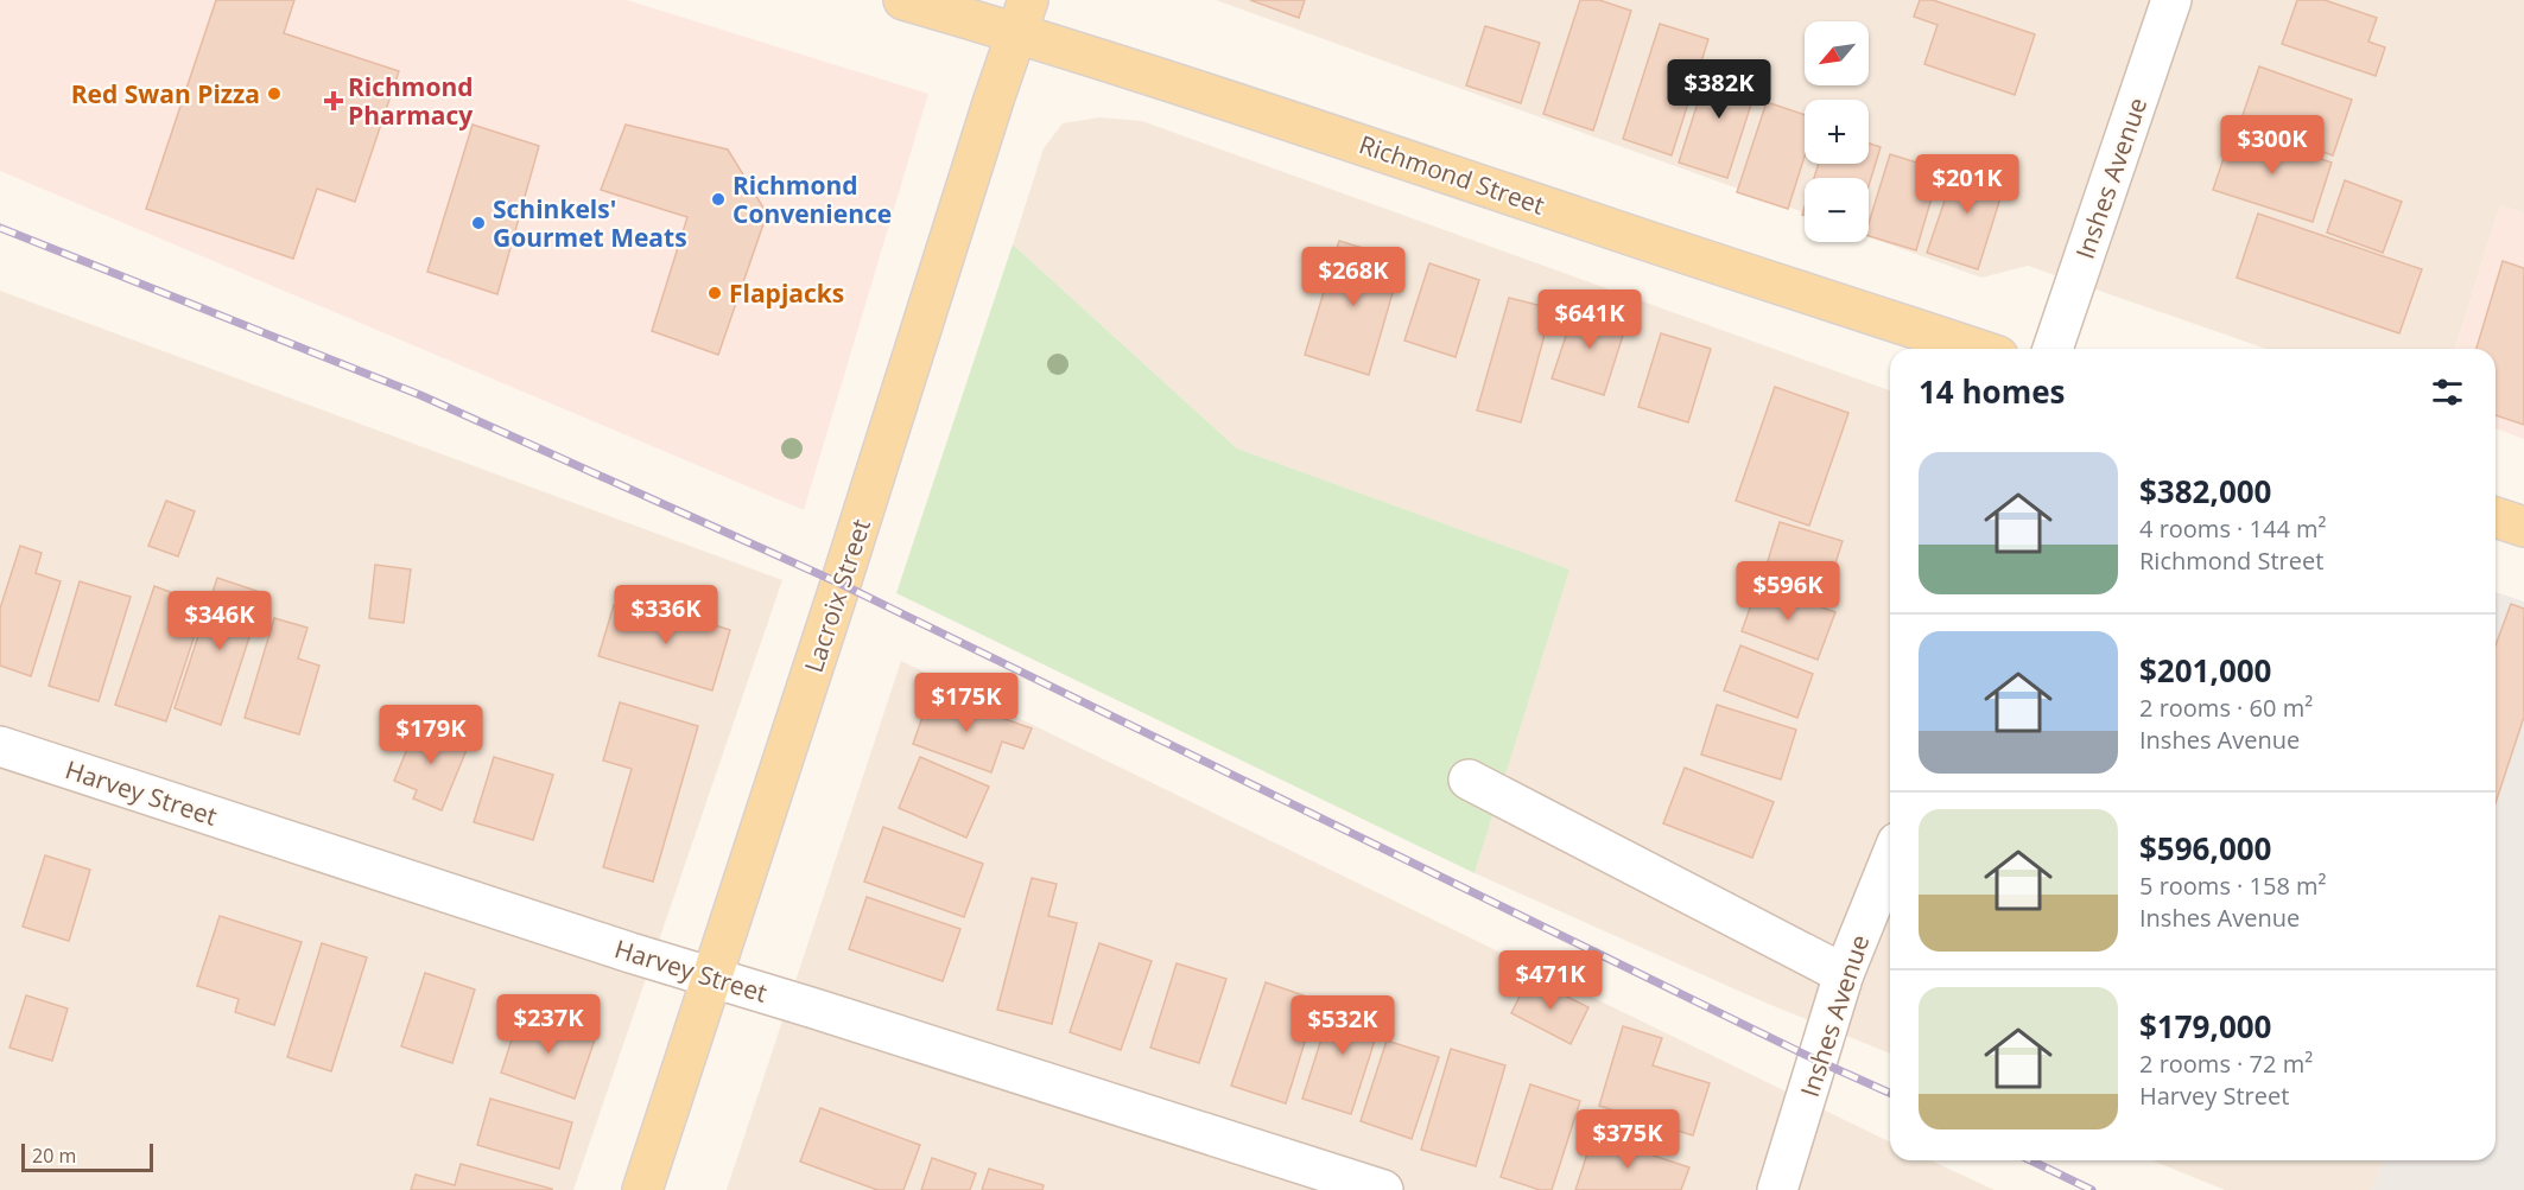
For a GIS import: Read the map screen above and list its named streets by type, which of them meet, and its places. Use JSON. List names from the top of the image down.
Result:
{
  "streets": {
    "main road": ["Richmond Street", "Lacroix Street"],
    "street": ["Inshes Avenue", "Harvey Street"]
  },
  "crossings": [
    ["Richmond Street", "Lacroix Street"],
    ["Lacroix Street", "Harvey Street"]
  ],
  "places": {
    "other": [
      "Red Swan Pizza",
      "Richmond Convenience",
      "Schinkels' Gourmet Meats",
      "Flapjacks"
    ],
    "health": ["Richmond Pharmacy"]
  },
  "scale_bar": "20 m",
  "north": "bottom left",
  "page": {
    "map_buttons": ["+", "−"],
    "price": [
      "$382K",
      "$300K",
      "$201K",
      "$268K",
      "$641K",
      "$596K",
      "$336K",
      "$346K",
      "$175K",
      "$179K",
      "$471K",
      "$237K",
      "$532K",
      "$375K"
    ],
    "heading": "14 homes",
    "list": [
      {
        "name": "$382,000",
        "note": "4 rooms · 144 m² · Richmond Street"
      },
      {
        "name": "$201,000",
        "note": "2 rooms · 60 m² · Inshes Avenue"
      },
      {
        "name": "$596,000",
        "note": "5 rooms · 158 m² · Inshes Avenue"
      },
      {
        "name": "$179,000",
        "note": "2 rooms · 72 m² · Harvey Street"
      }
    ],
    "scale": "20 m"
  }
}
